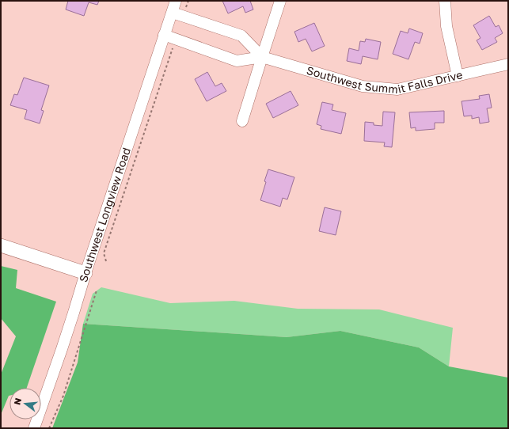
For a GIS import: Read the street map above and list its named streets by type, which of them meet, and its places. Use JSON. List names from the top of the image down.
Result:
{
  "streets": {
    "street": ["Southwest Summit Falls Drive", "Southwest Longview Road"]
  },
  "crossings": [
    ["Southwest Summit Falls Drive", "Southwest Longview Road"]
  ],
  "north": "left"
}
